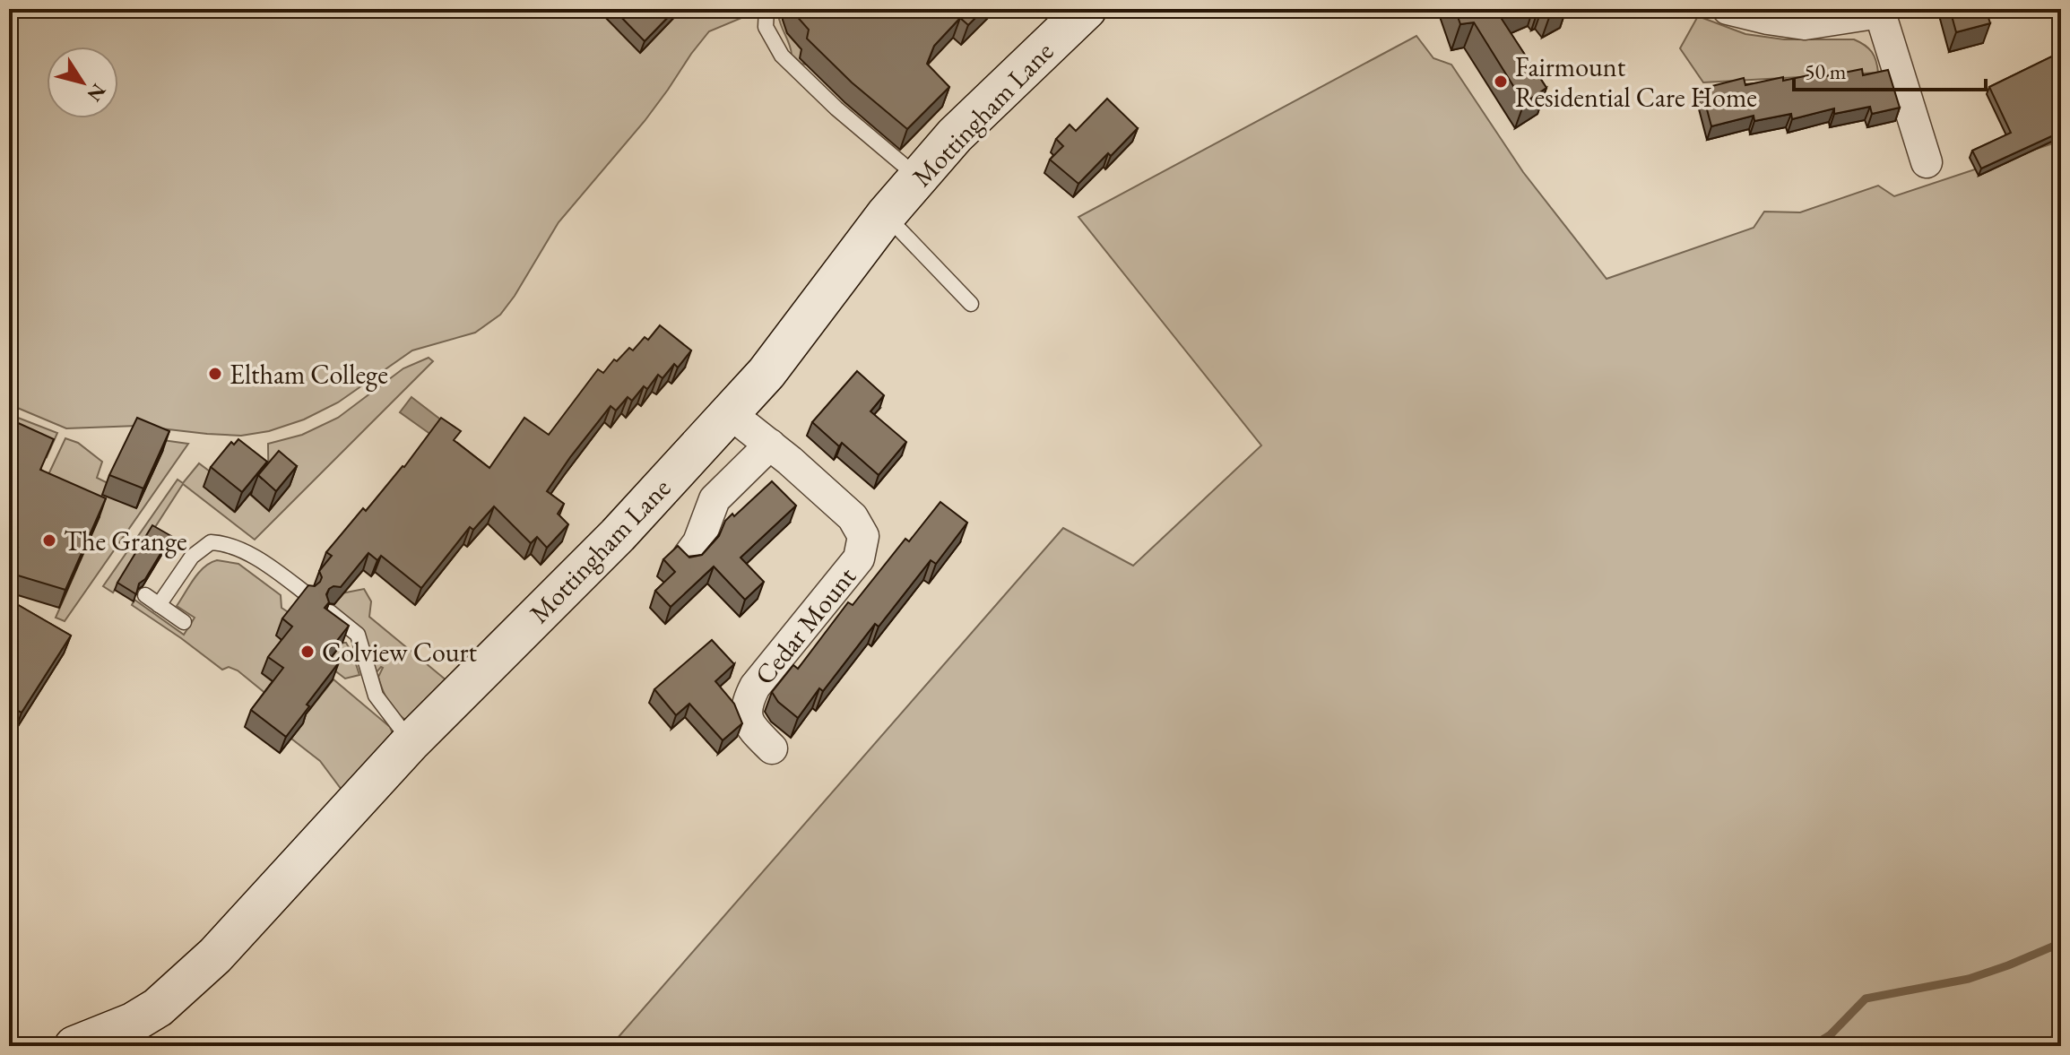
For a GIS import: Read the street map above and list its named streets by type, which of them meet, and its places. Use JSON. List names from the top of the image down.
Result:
{
  "streets": {
    "street": ["Mottingham Lane", "Cedar Mount"]
  },
  "crossings": [
    ["Mottingham Lane", "Cedar Mount"]
  ],
  "places": [
    "Fairmount Residential Care Home",
    "Eltham College",
    "The Grange",
    "Colview Court"
  ],
  "scale_bar": "50 m",
  "north": "bottom right"
}
